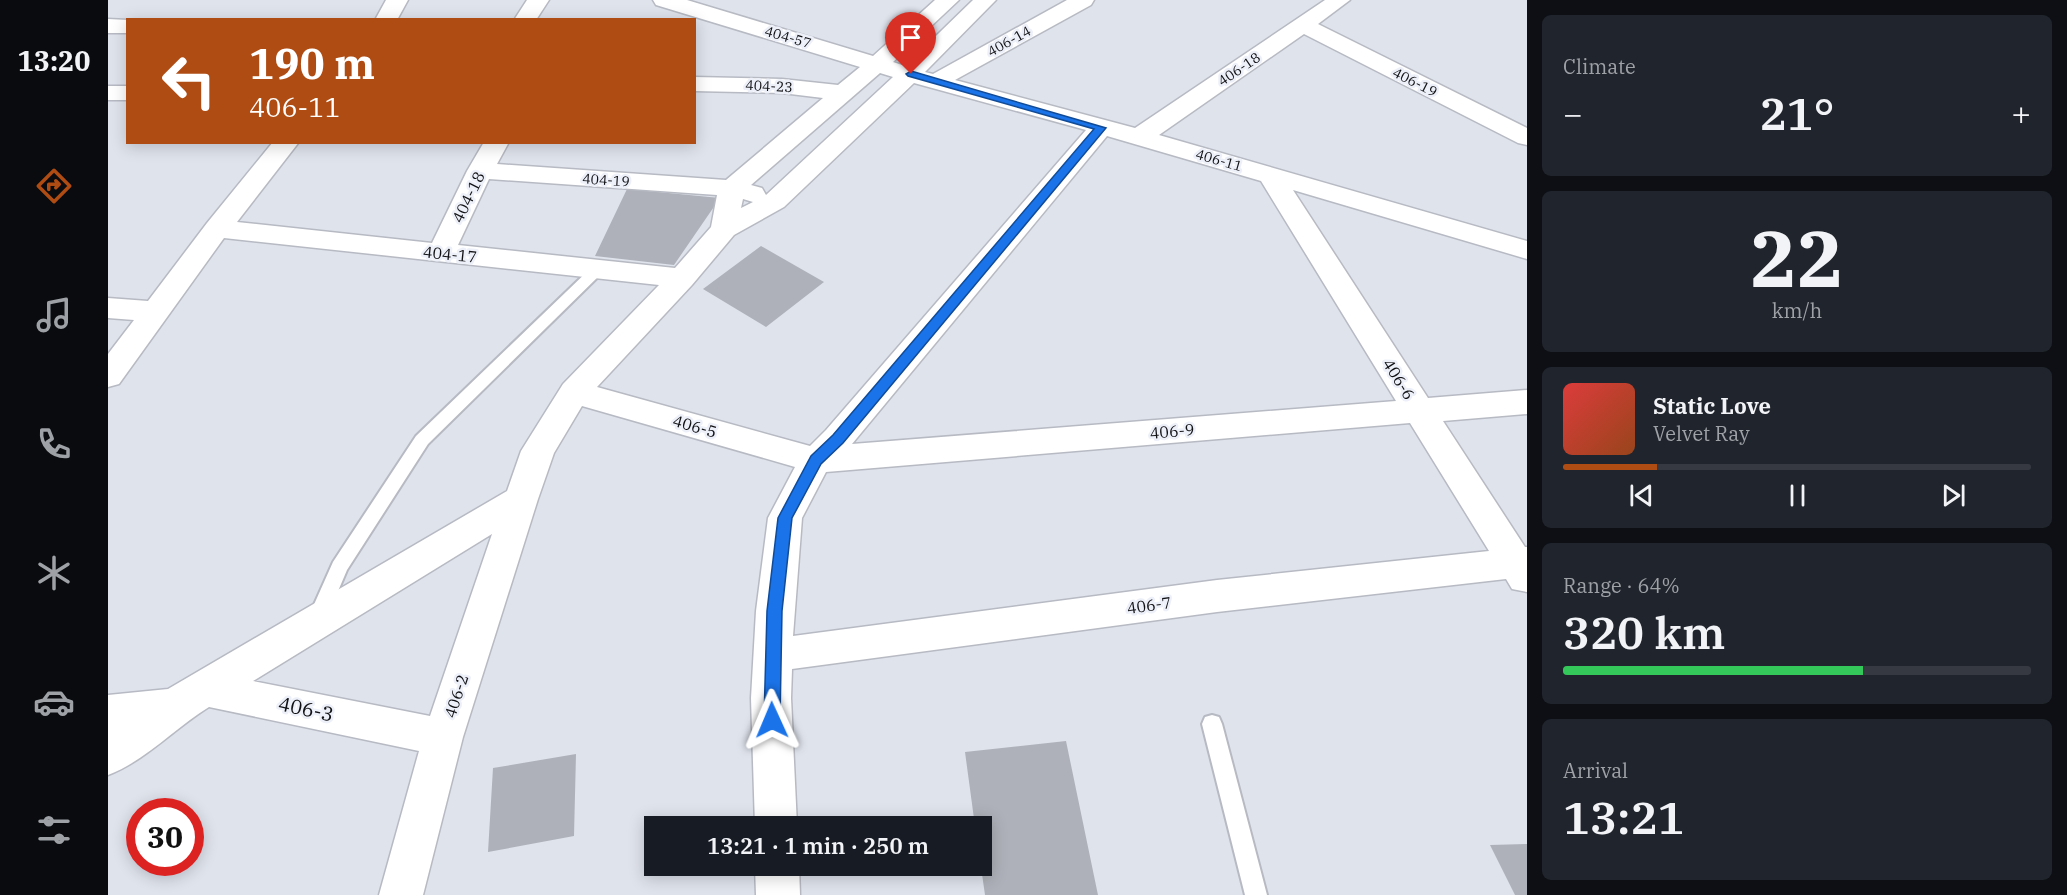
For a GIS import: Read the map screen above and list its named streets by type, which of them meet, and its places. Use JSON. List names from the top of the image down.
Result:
{
  "streets": {
    "street": [
      "404-57",
      "406-14",
      "406-18",
      "406-19",
      "404-23",
      "406-11",
      "404-19",
      "404-18",
      "404-17",
      "406-6",
      "406-5",
      "406-9",
      "406-7",
      "406-2",
      "406-3"
    ]
  },
  "crossings": [
    ["404-57", "406-11"],
    ["406-14", "406-11"],
    ["406-18", "406-19"],
    ["406-18", "406-11"],
    ["406-11", "406-6"],
    ["404-19", "404-18"],
    ["404-18", "404-17"],
    ["404-17", "406-2"],
    ["406-6", "406-9"],
    ["406-6", "406-7"],
    ["406-5", "406-9"],
    ["406-5", "406-2"],
    ["406-2", "406-3"]
  ],
  "page": {
    "tabs": "13:20",
    "tile": [
      "Climate",
      ["22", "km/h"],
      ["Range · 64%", "320 km"],
      ["Arrival", "13:21"]
    ],
    "turn": ["190 m", "406-11"],
    "heat": ["−", "21°", "+"],
    "song": ["Static Love", "Velvet Ray"],
    "limit": "30",
    "trip": "13:21 · 1 min · 250 m"
  }
}
